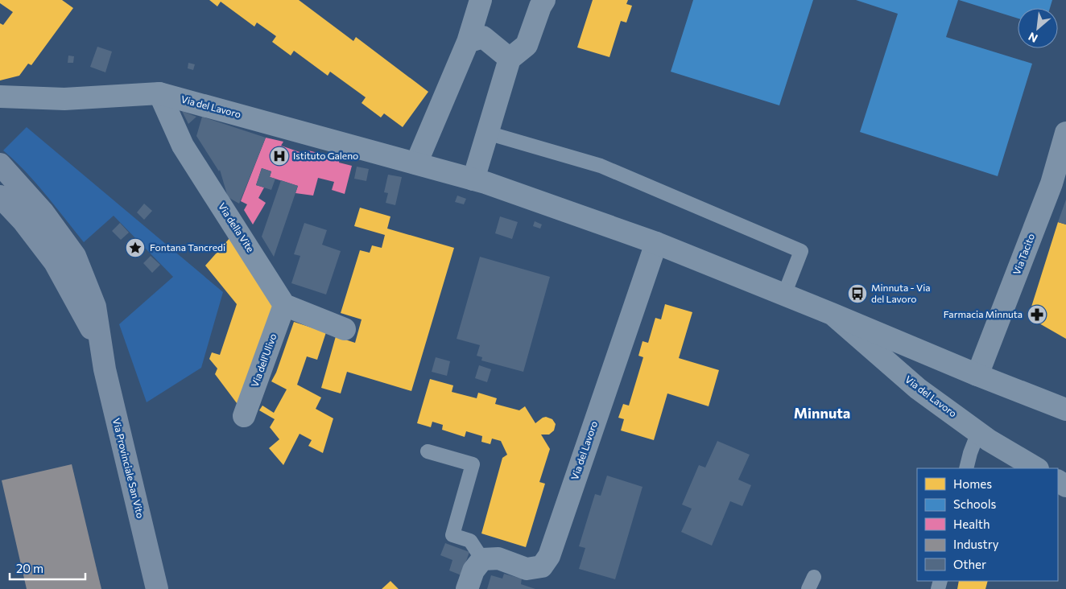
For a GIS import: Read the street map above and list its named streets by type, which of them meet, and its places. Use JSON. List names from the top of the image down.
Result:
{
  "streets": {
    "main road": ["Via Provinciale San Vito"],
    "street": [
      "Via del Lavoro",
      "Via della Vite",
      "Via Tacito",
      "Via dell'Ulivo"
    ]
  },
  "crossings": [
    ["Via del Lavoro", "Via della Vite"],
    ["Via del Lavoro", "Via Tacito"],
    ["Via della Vite", "Via dell'Ulivo"]
  ],
  "districts": ["Minnuta"],
  "places": {
    "hospital": ["Istituto Galeno"],
    "place": ["Fontana Tancredi"],
    "bus stop": ["Minnuta - Via del Lavoro"],
    "pharmacy": ["Farmacia Minnuta"]
  },
  "legend": [
    "Homes",
    "Schools",
    "Health",
    "Industry",
    "Other"
  ],
  "scale_bar": "20 m",
  "north": "bottom left"
}
